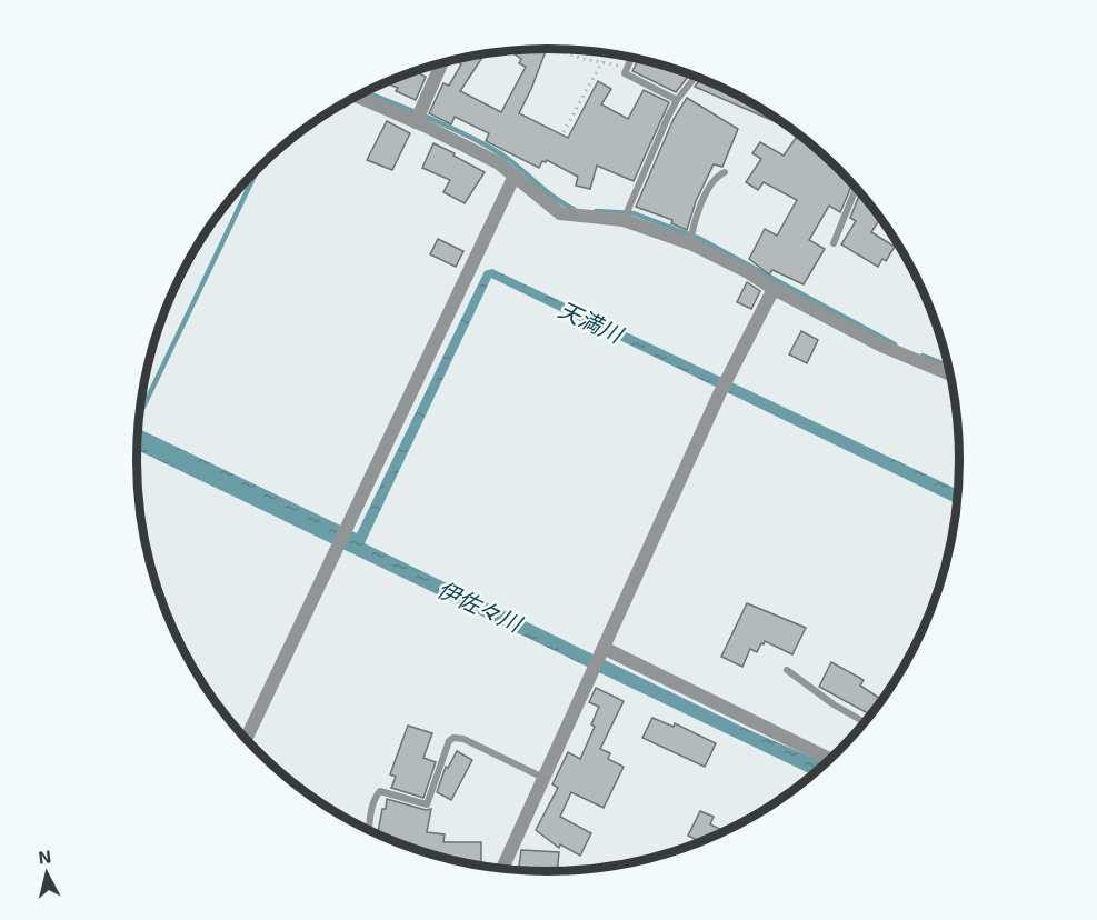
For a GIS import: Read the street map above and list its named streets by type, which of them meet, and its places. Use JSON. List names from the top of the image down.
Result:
{
  "water": ["天満川", "伊佐々川"],
  "north": "top"
}
